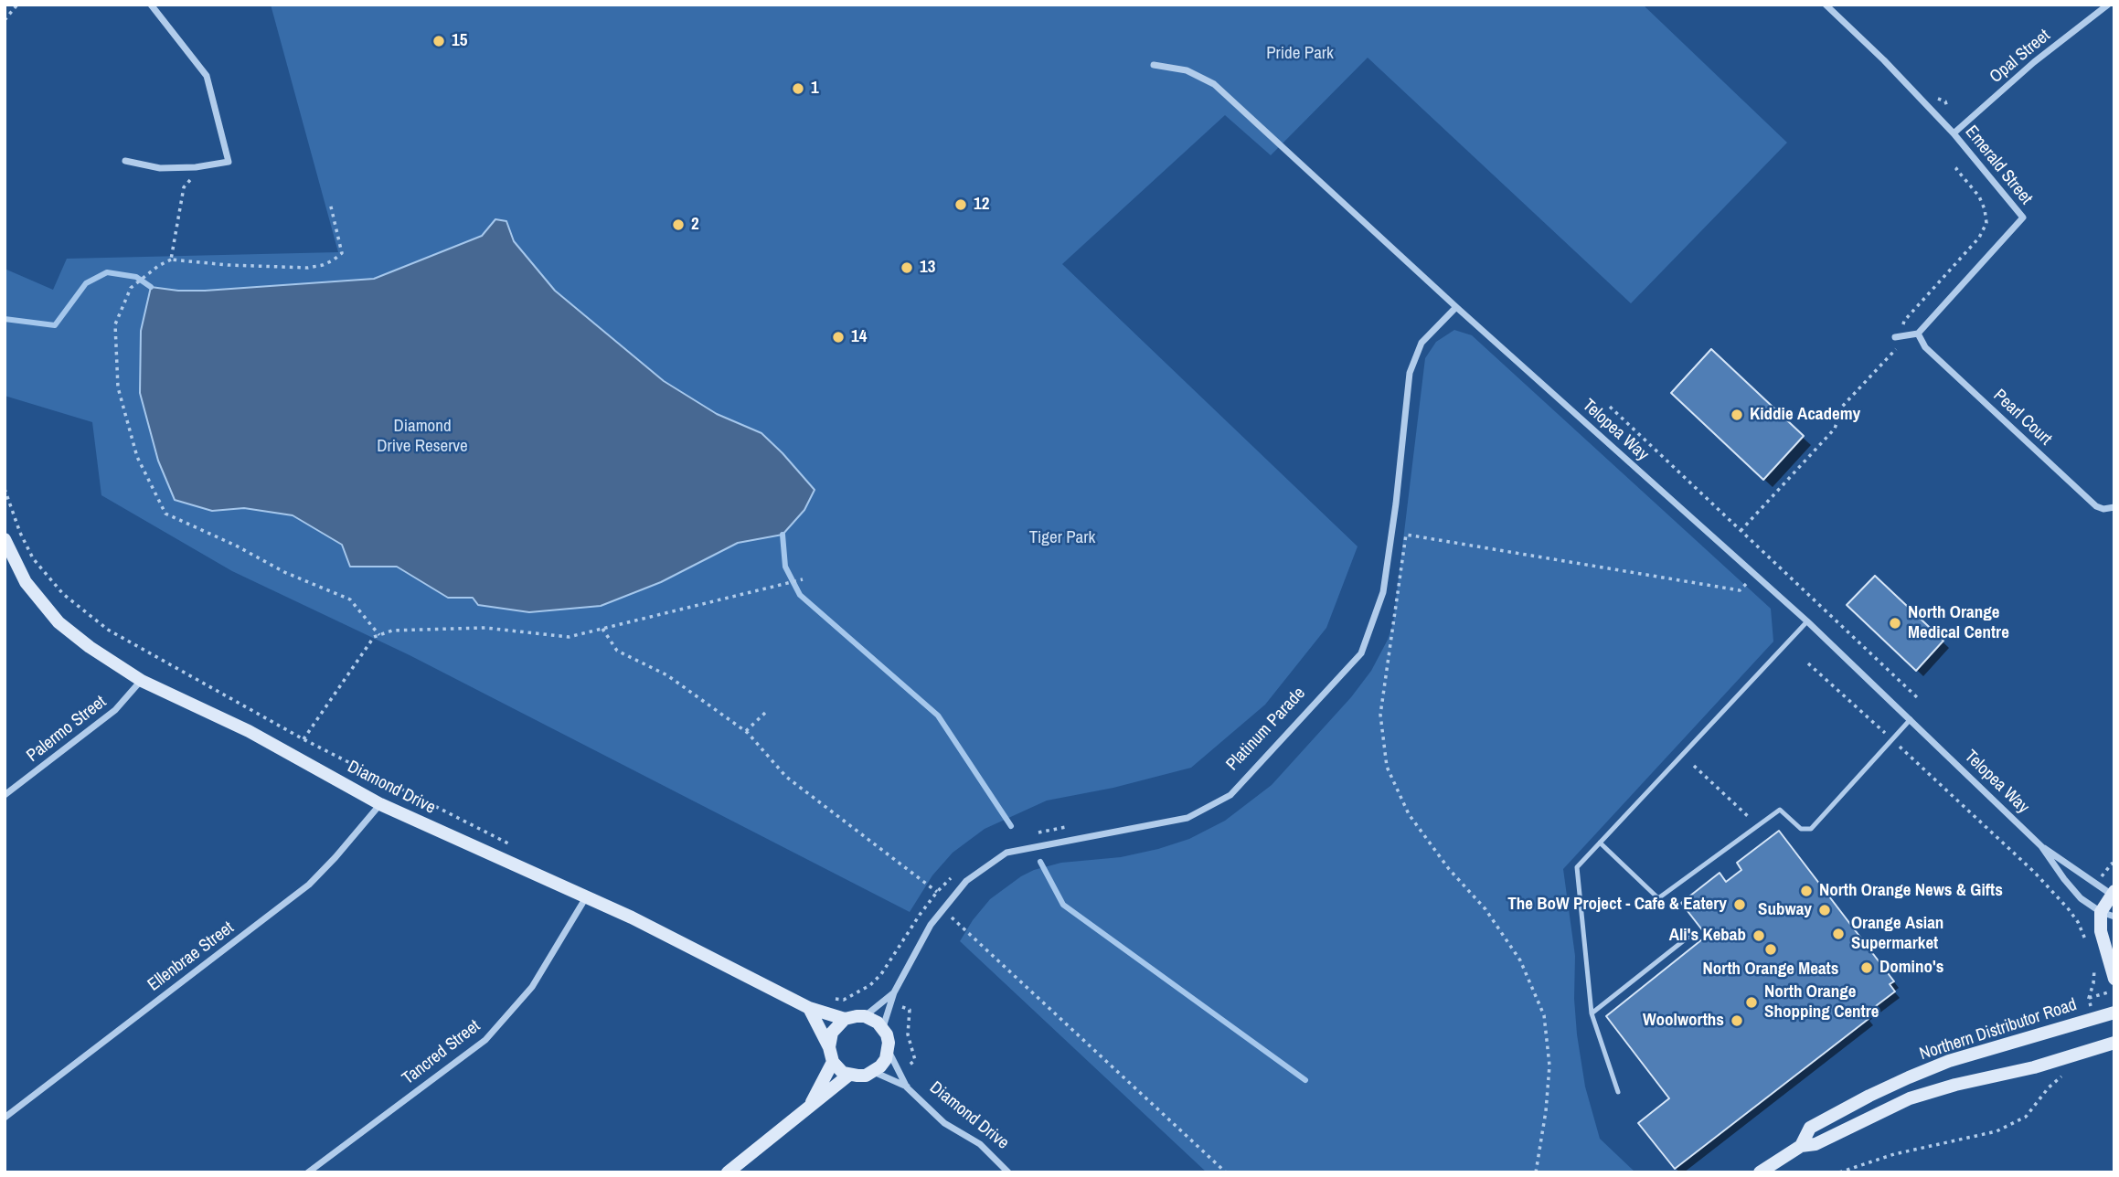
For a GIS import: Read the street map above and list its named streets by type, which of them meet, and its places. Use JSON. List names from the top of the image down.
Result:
{
  "streets": {
    "street": [
      "Opal Street",
      "Emerald Street",
      "Pearl Court",
      "Telopea Way",
      "Palermo Street",
      "Platinum Parade",
      "Diamond Drive",
      "Ellenbrae Street",
      "Northern Distributor Road",
      "Tancred Street"
    ]
  },
  "crossings": [
    ["Opal Street", "Emerald Street"],
    ["Emerald Street", "Pearl Court"],
    ["Telopea Way", "Platinum Parade"],
    ["Palermo Street", "Diamond Drive"],
    ["Platinum Parade", "Diamond Drive"],
    ["Diamond Drive", "Ellenbrae Street"],
    ["Diamond Drive", "Tancred Street"]
  ],
  "parks": ["Pride Park", "Diamond Drive Reserve", "Tiger Park"],
  "places": [
    "15",
    "1",
    "12",
    "2",
    "13",
    "14",
    "Kiddie Academy",
    "North Orange Medical Centre",
    "North Orange News & Gifts",
    "The BoW Project - Cafe & Eatery",
    "Subway",
    "Orange Asian Supermarket",
    "Ali's Kebab",
    "North Orange Meats",
    "Domino's",
    "North Orange Shopping Centre",
    "Woolworths"
  ]
}
